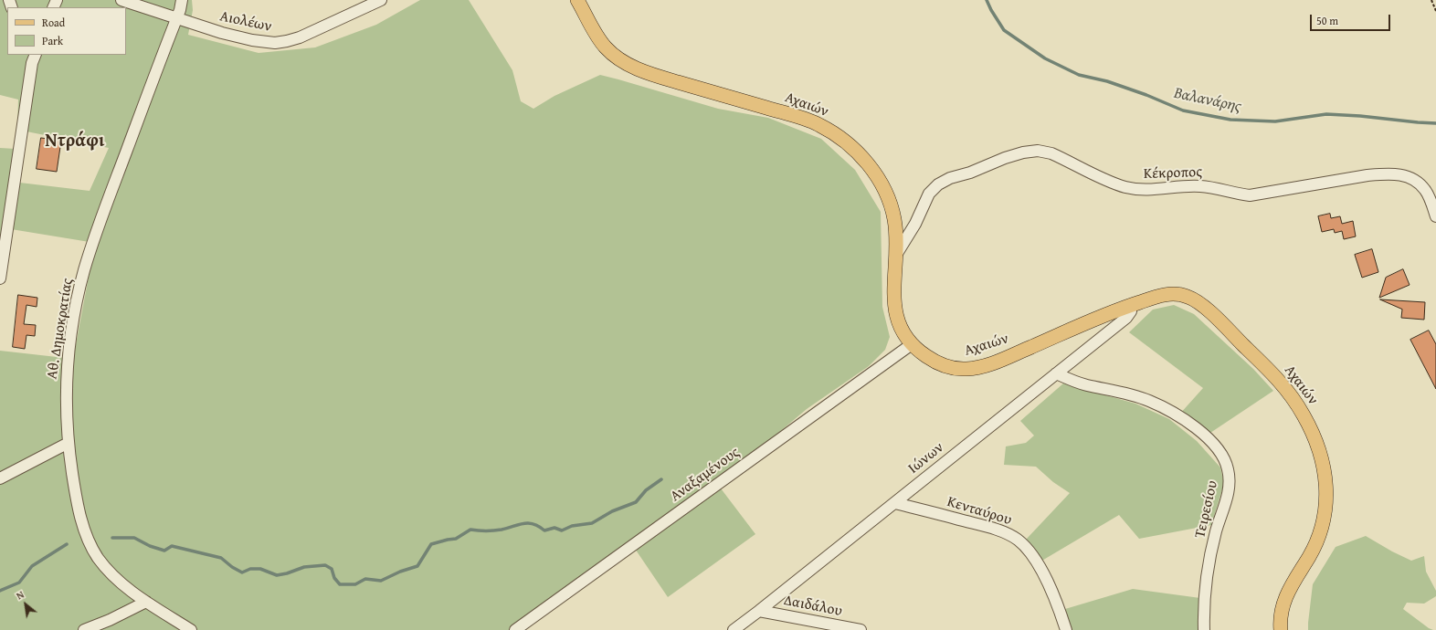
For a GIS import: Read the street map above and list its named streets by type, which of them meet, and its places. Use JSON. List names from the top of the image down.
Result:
{
  "streets": {
    "main road": ["Αχαιών"],
    "street": [
      "Αιολέων",
      "Κέκροπος",
      "Αθ. Δημοκρατίας",
      "Ιώνων",
      "Αναξαμένους",
      "Τειρεσίου",
      "Κενταύρου",
      "Δαιδάλου"
    ]
  },
  "crossings": [
    ["Αιολέων", "Αθ. Δημοκρατίας"],
    ["Αχαιών", "Κέκροπος"],
    ["Αχαιών", "Ιώνων"],
    ["Αχαιών", "Αναξαμένους"],
    ["Ιώνων", "Τειρεσίου"],
    ["Ιώνων", "Κενταύρου"],
    ["Ιώνων", "Δαιδάλου"]
  ],
  "districts": ["Ντράφι"],
  "water": ["Βαλανάρης"],
  "legend": ["Road", "Park"],
  "scale_bar": "50 m",
  "north": "top left"
}
